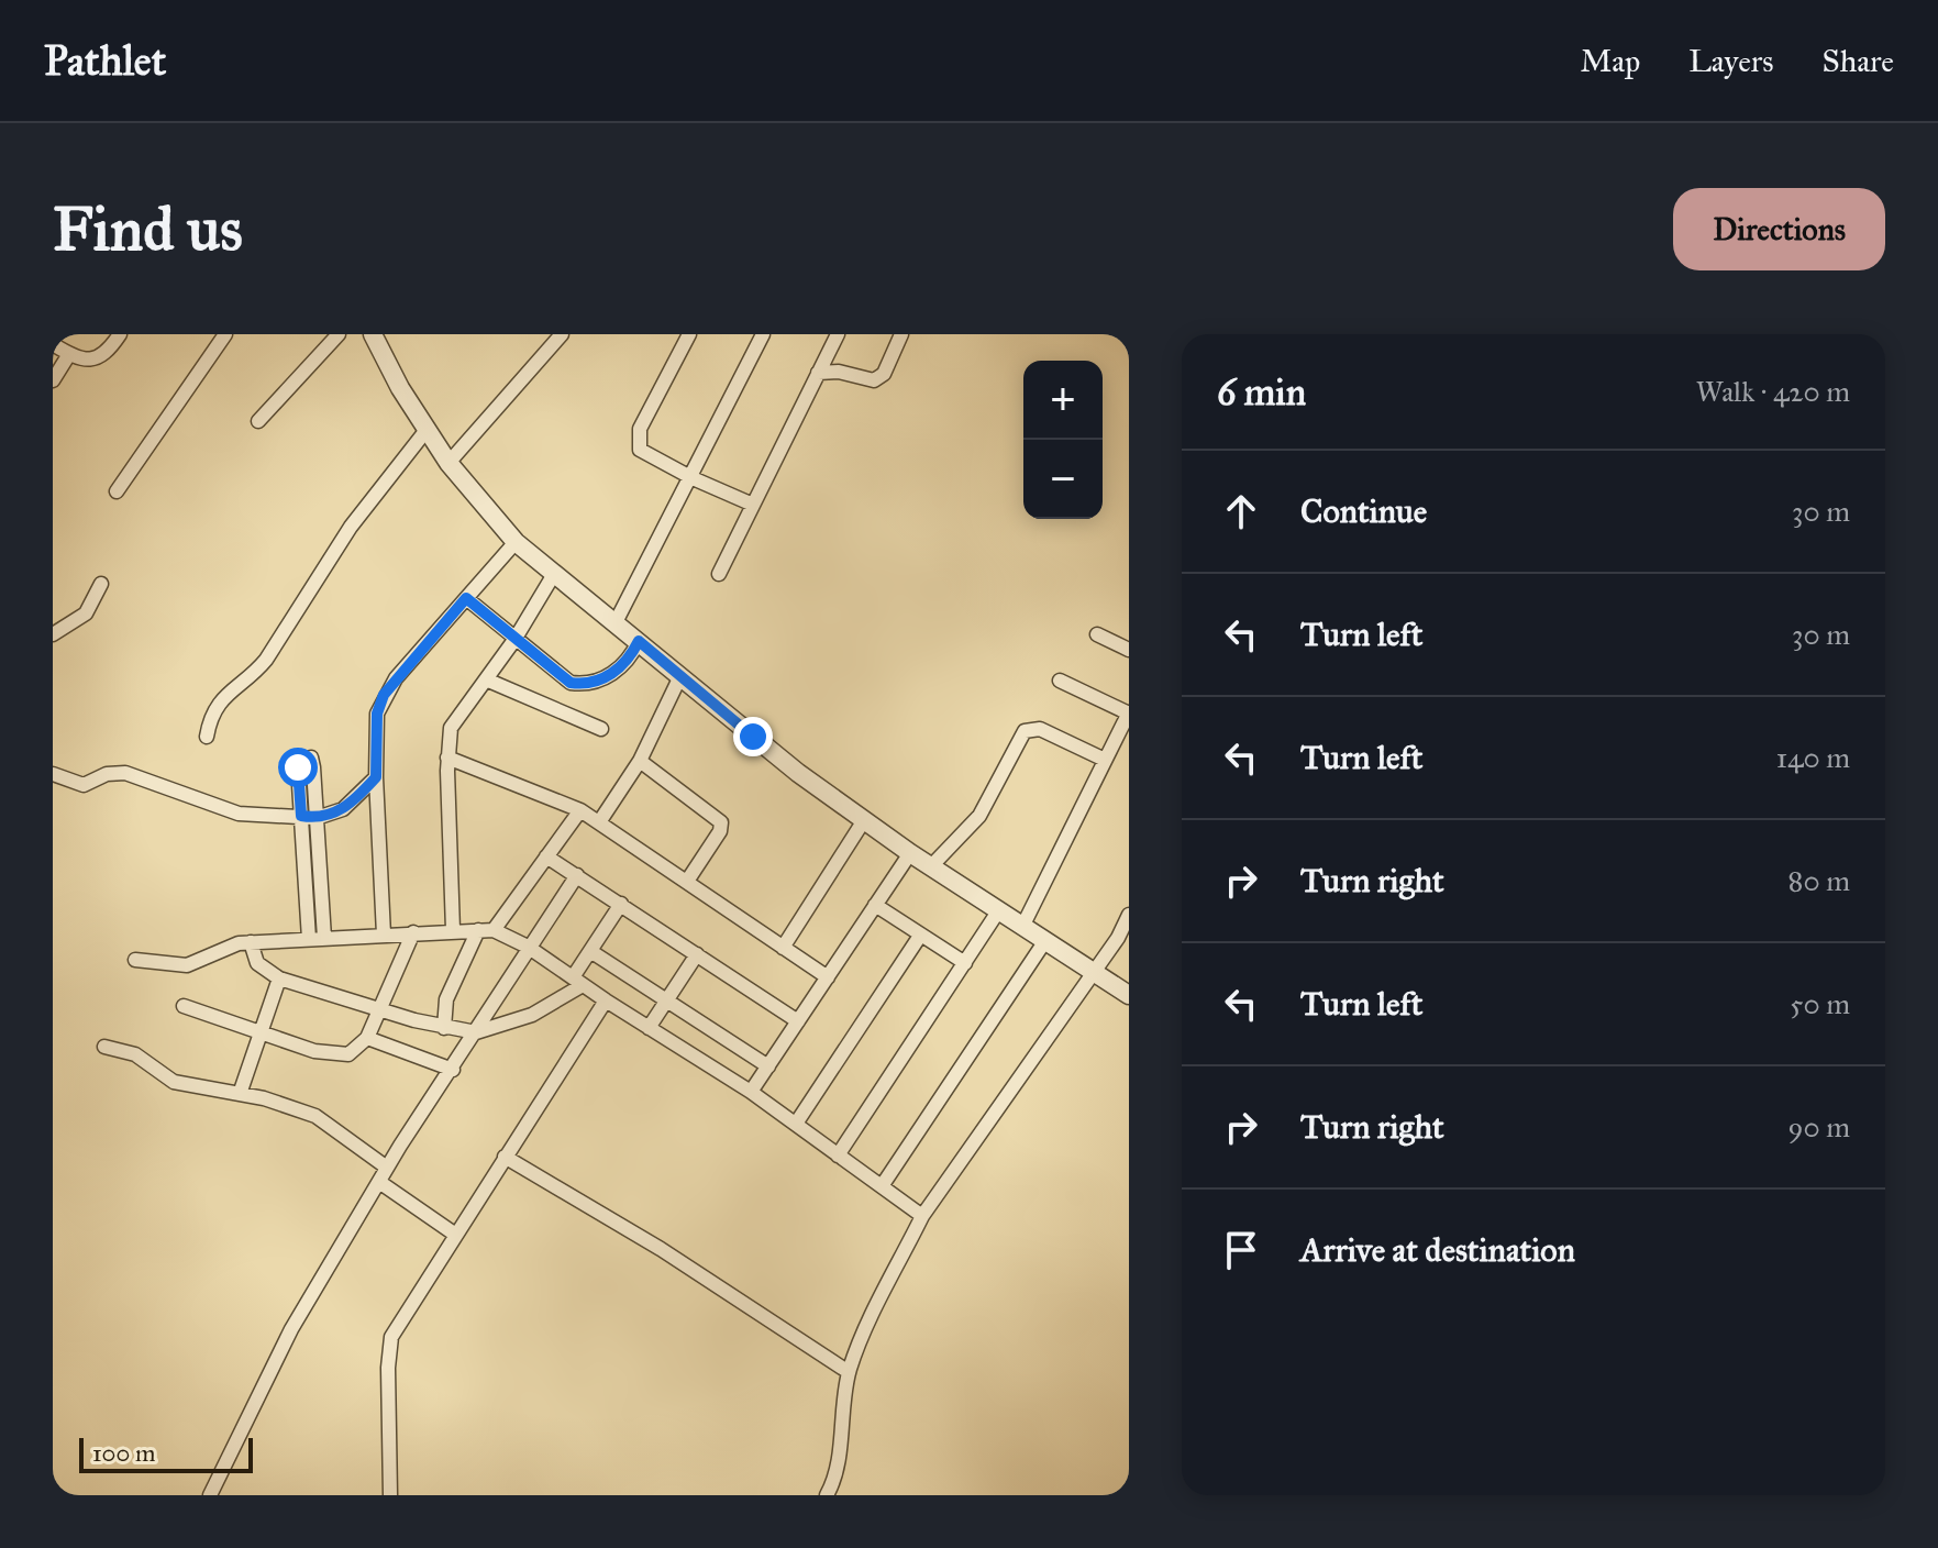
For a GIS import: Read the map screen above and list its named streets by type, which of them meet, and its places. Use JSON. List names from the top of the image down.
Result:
{
  "scale_bar": "100 m",
  "page": {
    "header": "Pathlet",
    "nav": ["Map", "Layers", "Share"],
    "buttons": "Directions",
    "title": "Find us",
    "heading": ["6 min", "Walk · 420 m"],
    "map_buttons": ["+", "−"],
    "list": [
      ["Continue", "30 m"],
      ["Turn left", "30 m"],
      ["Turn left", "140 m"],
      ["Turn right", "80 m"],
      ["Turn left", "50 m"],
      ["Turn right", "90 m"],
      "Arrive at destination"
    ],
    "scale": "100 m"
  }
}
